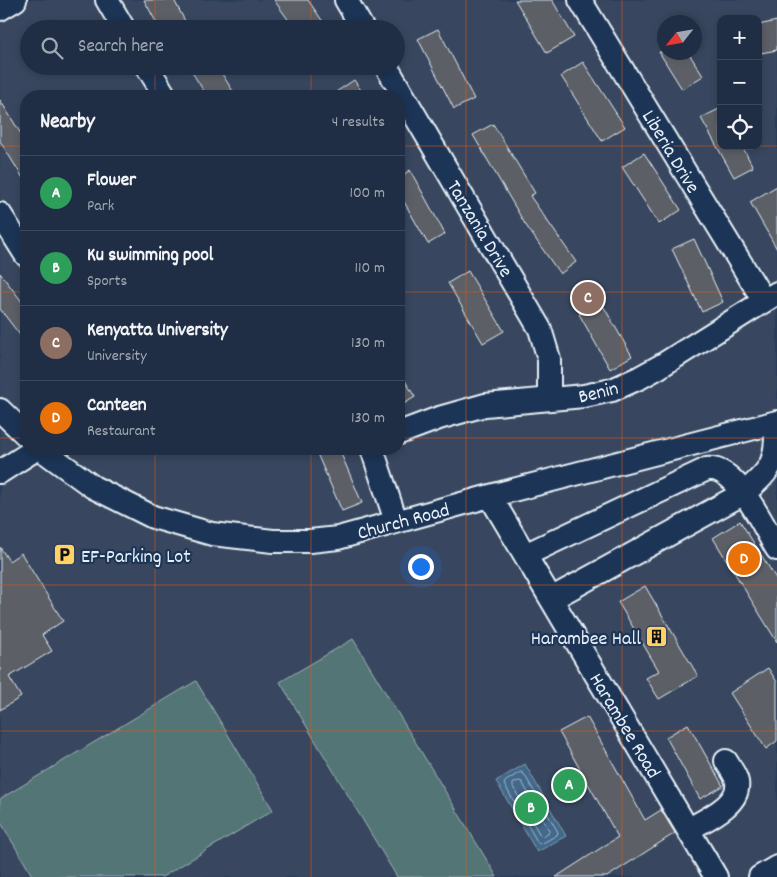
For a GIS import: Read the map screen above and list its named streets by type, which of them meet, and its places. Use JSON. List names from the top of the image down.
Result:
{
  "streets": {
    "lane": [
      "Liberia Drive",
      "Tanzania Drive",
      "Benin",
      "Church Road",
      "Harambee Road"
    ]
  },
  "crossings": [
    ["Liberia Drive", "Benin"],
    ["Tanzania Drive", "Benin"],
    ["Church Road", "Harambee Road"]
  ],
  "places": {
    "parking": ["EF-Parking Lot"],
    "building": ["Harambee Hall"]
  },
  "north": "bottom left",
  "page": {
    "map_buttons": ["+", "−"],
    "search": "Search here",
    "heading": ["Nearby", "4 results"],
    "list": [
      {
        "mark": "A",
        "name": "Flower",
        "note": "Park",
        "value": "100 m"
      },
      {
        "mark": "B",
        "name": "Ku swimming pool",
        "note": "Sports",
        "value": "110 m"
      },
      {
        "mark": "C",
        "name": "Kenyatta University",
        "note": "University",
        "value": "130 m"
      },
      {
        "mark": "D",
        "name": "Canteen",
        "note": "Restaurant",
        "value": "130 m"
      }
    ],
    "pins": [
      "C",
      "D",
      "A",
      "B"
    ]
  }
}
